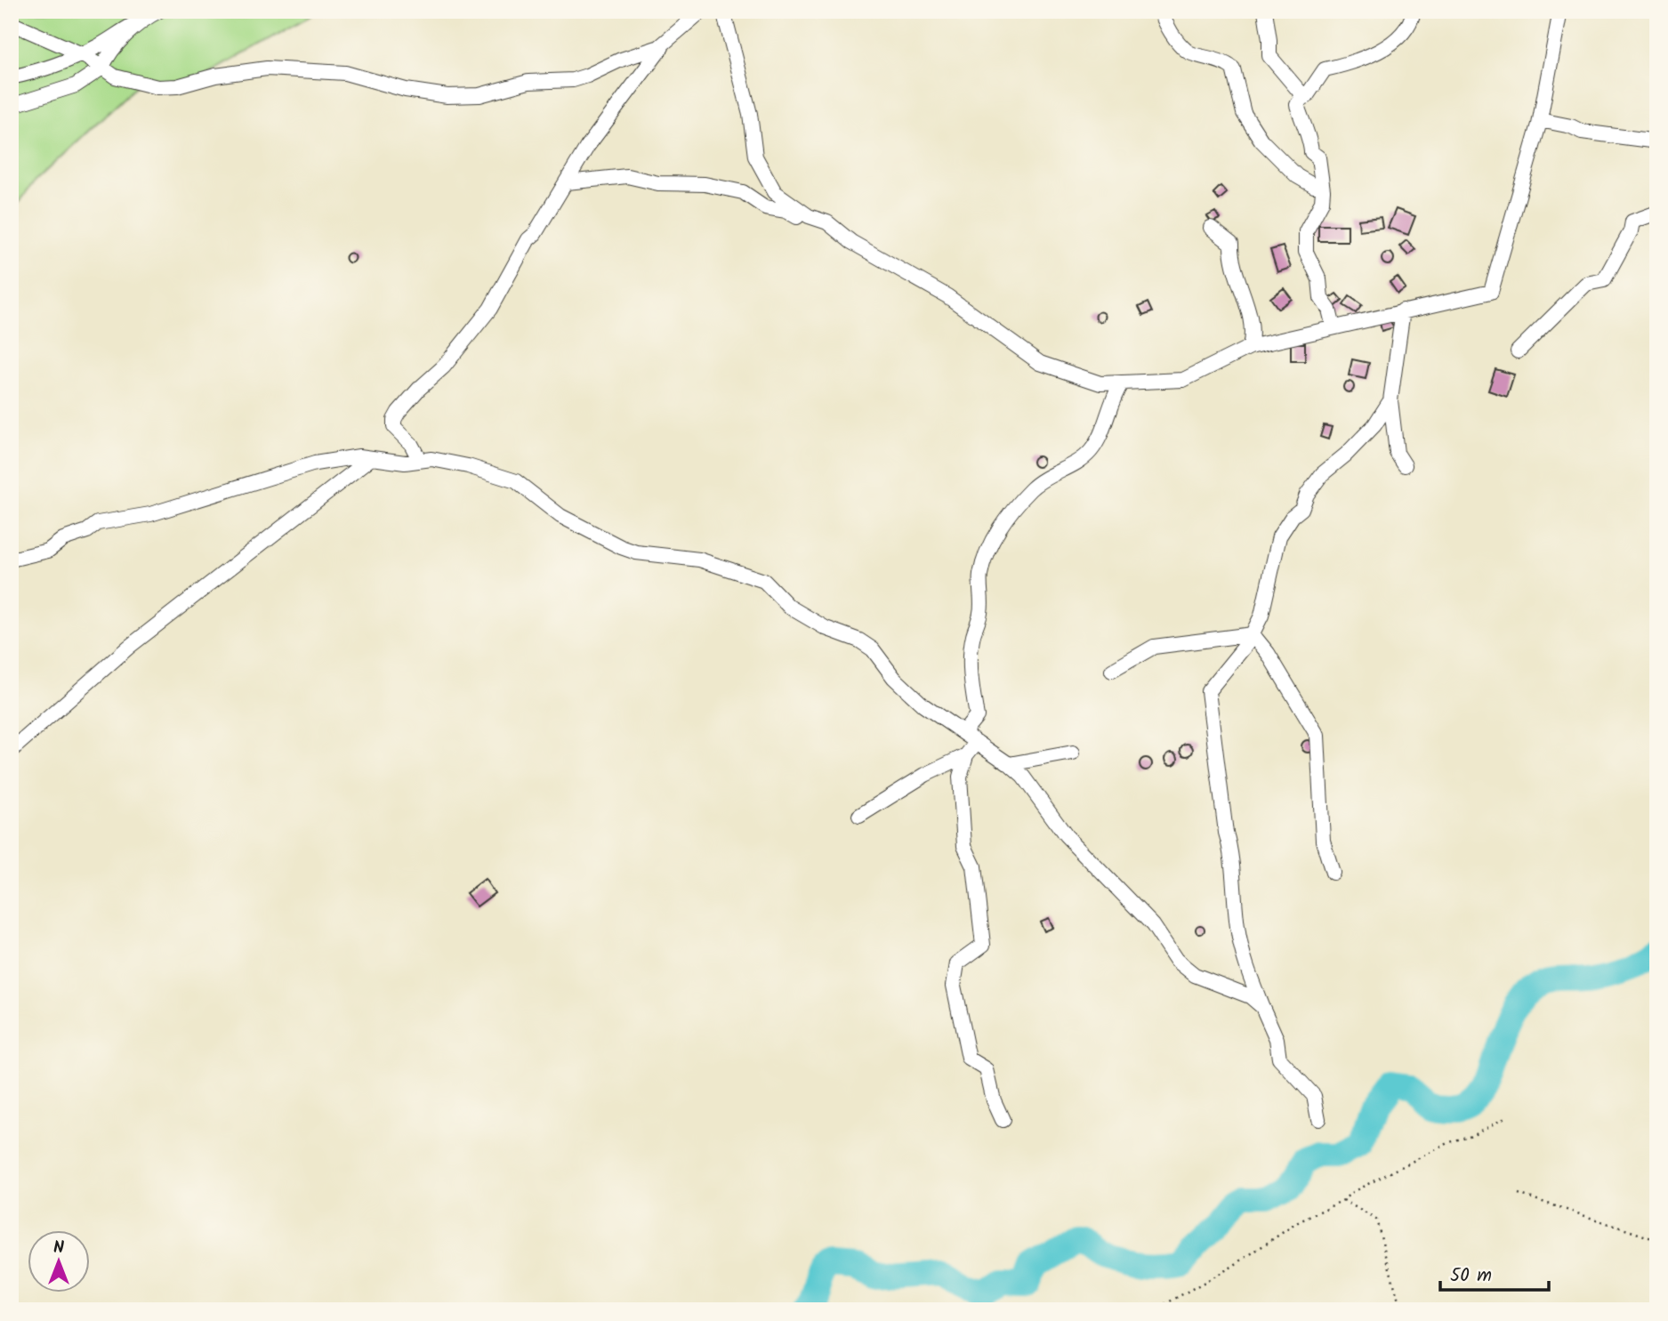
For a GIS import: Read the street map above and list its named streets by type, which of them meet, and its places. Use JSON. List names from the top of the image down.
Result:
{
  "scale_bar": "50 m",
  "north": "top"
}
